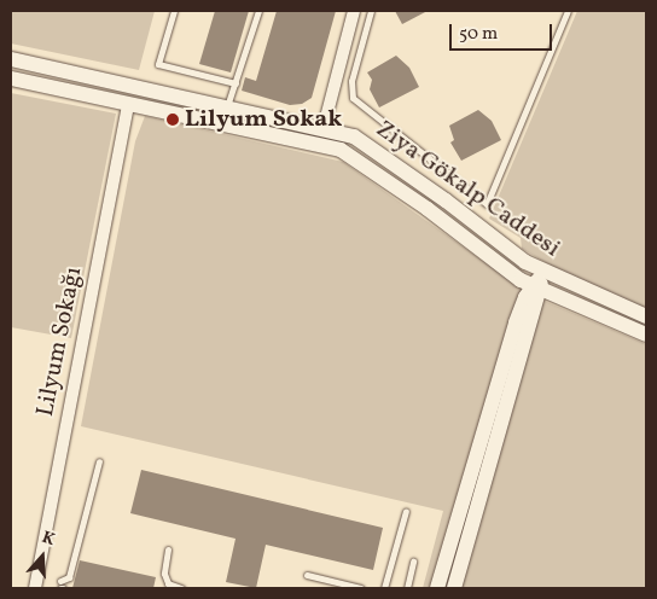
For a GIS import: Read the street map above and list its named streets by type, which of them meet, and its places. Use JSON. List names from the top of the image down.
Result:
{
  "streets": {
    "street": ["Ziya Gökalp Caddesi", "Lilyum Sokağı"]
  },
  "places": ["Lilyum Sokak"],
  "scale_bar": "50 m",
  "north": "top"
}
